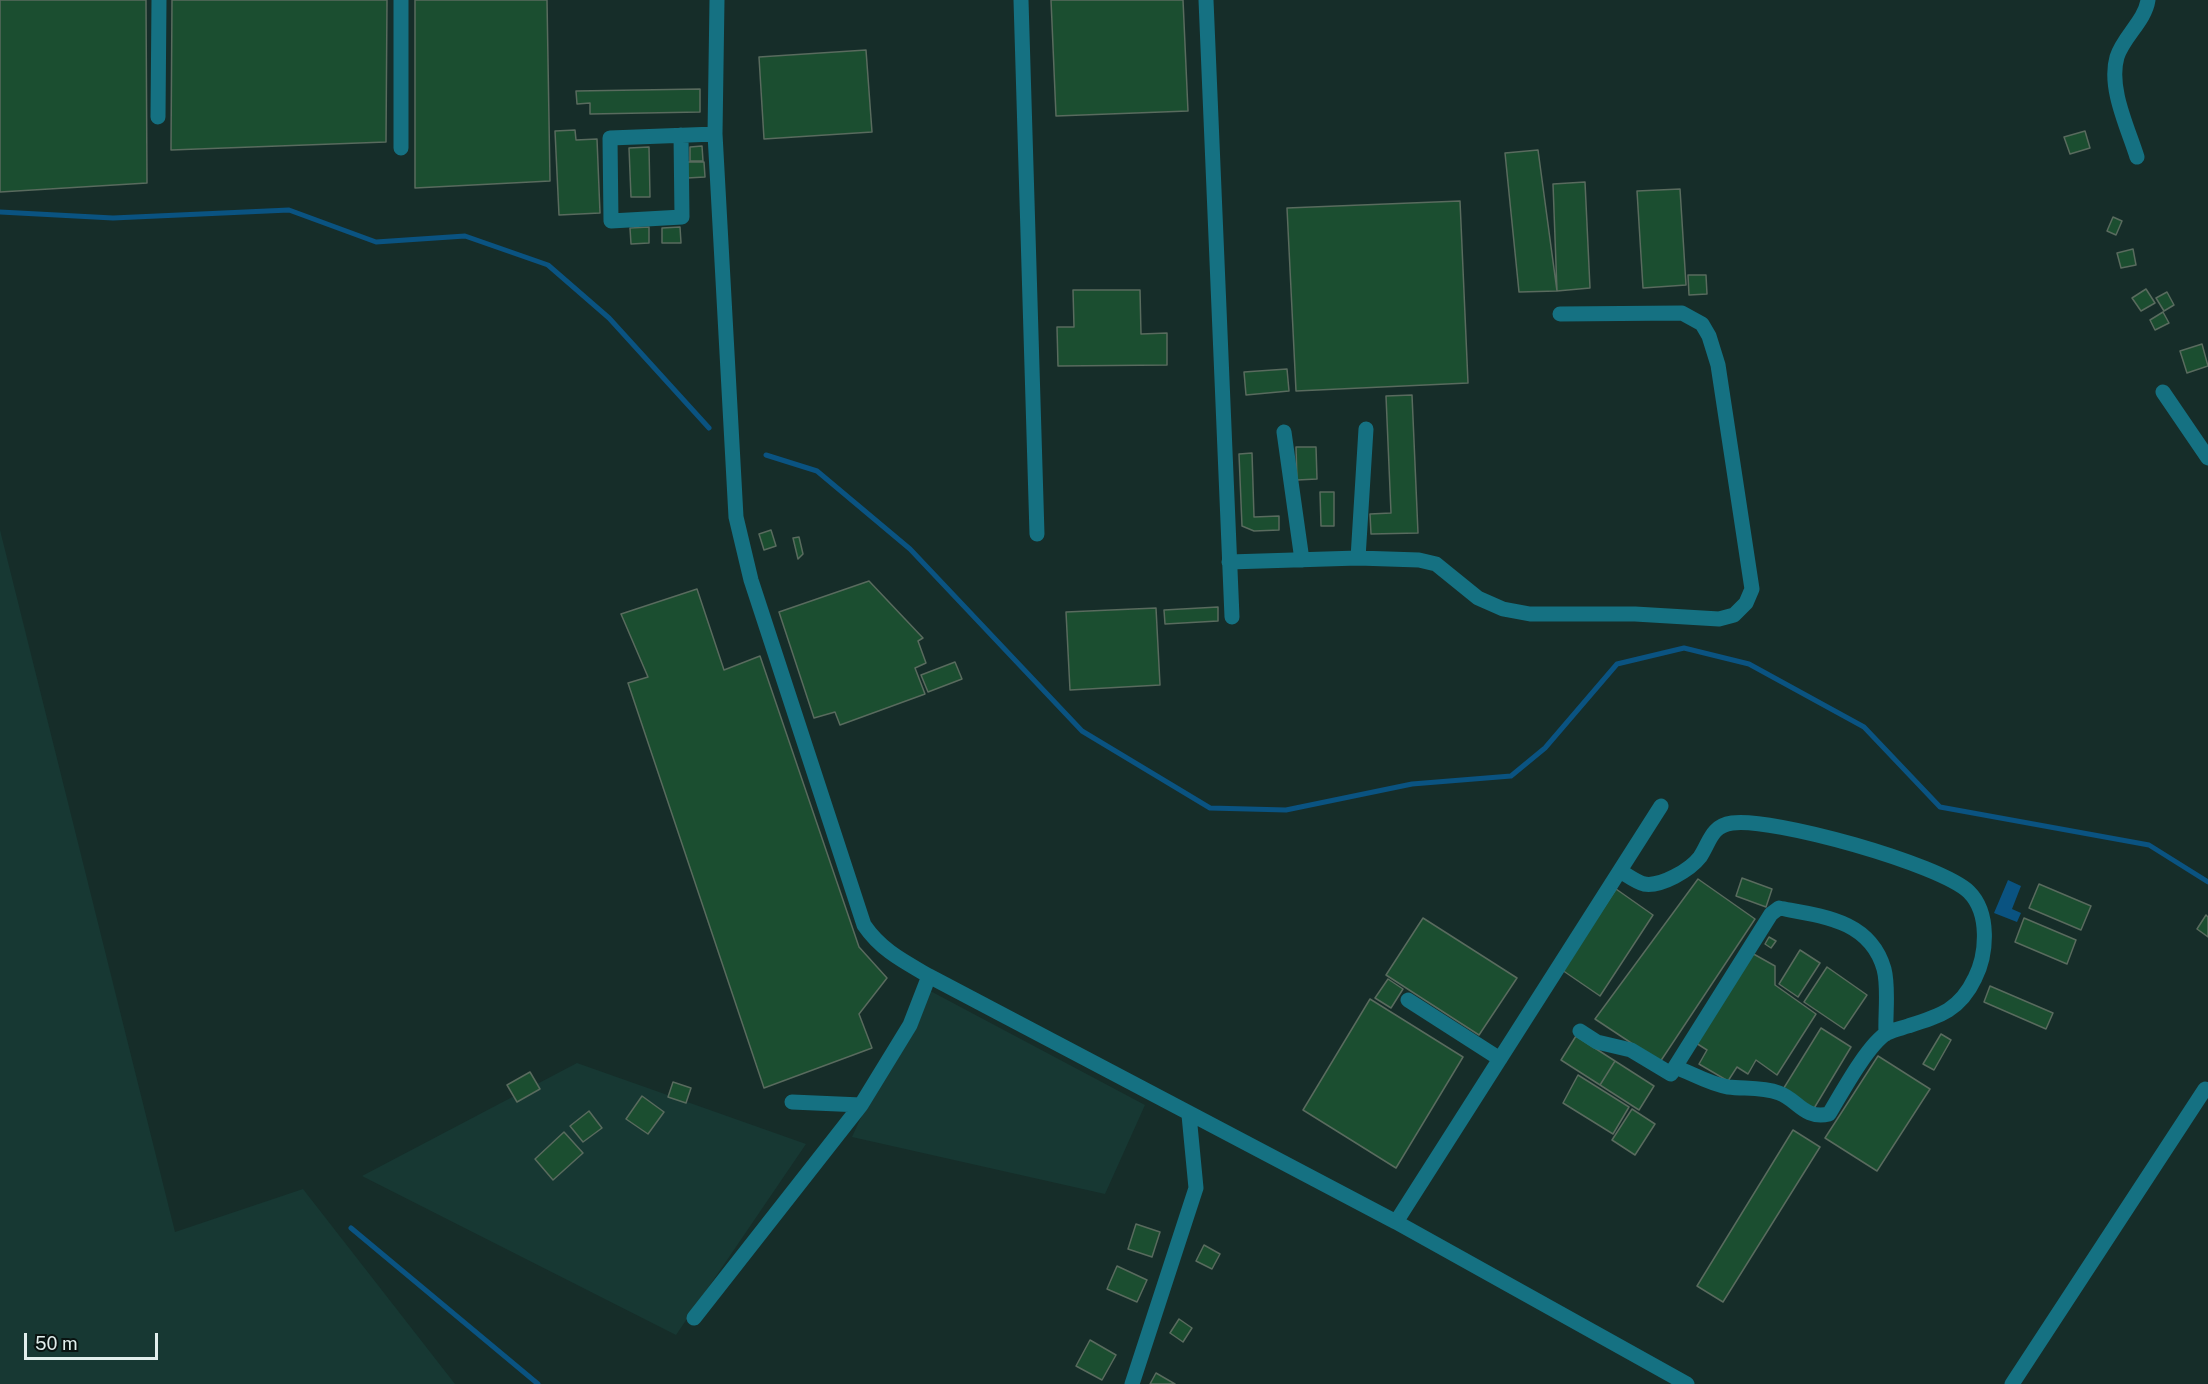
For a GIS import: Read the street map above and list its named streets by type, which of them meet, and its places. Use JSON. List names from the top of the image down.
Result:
{
  "scale_bar": "50 m"
}
